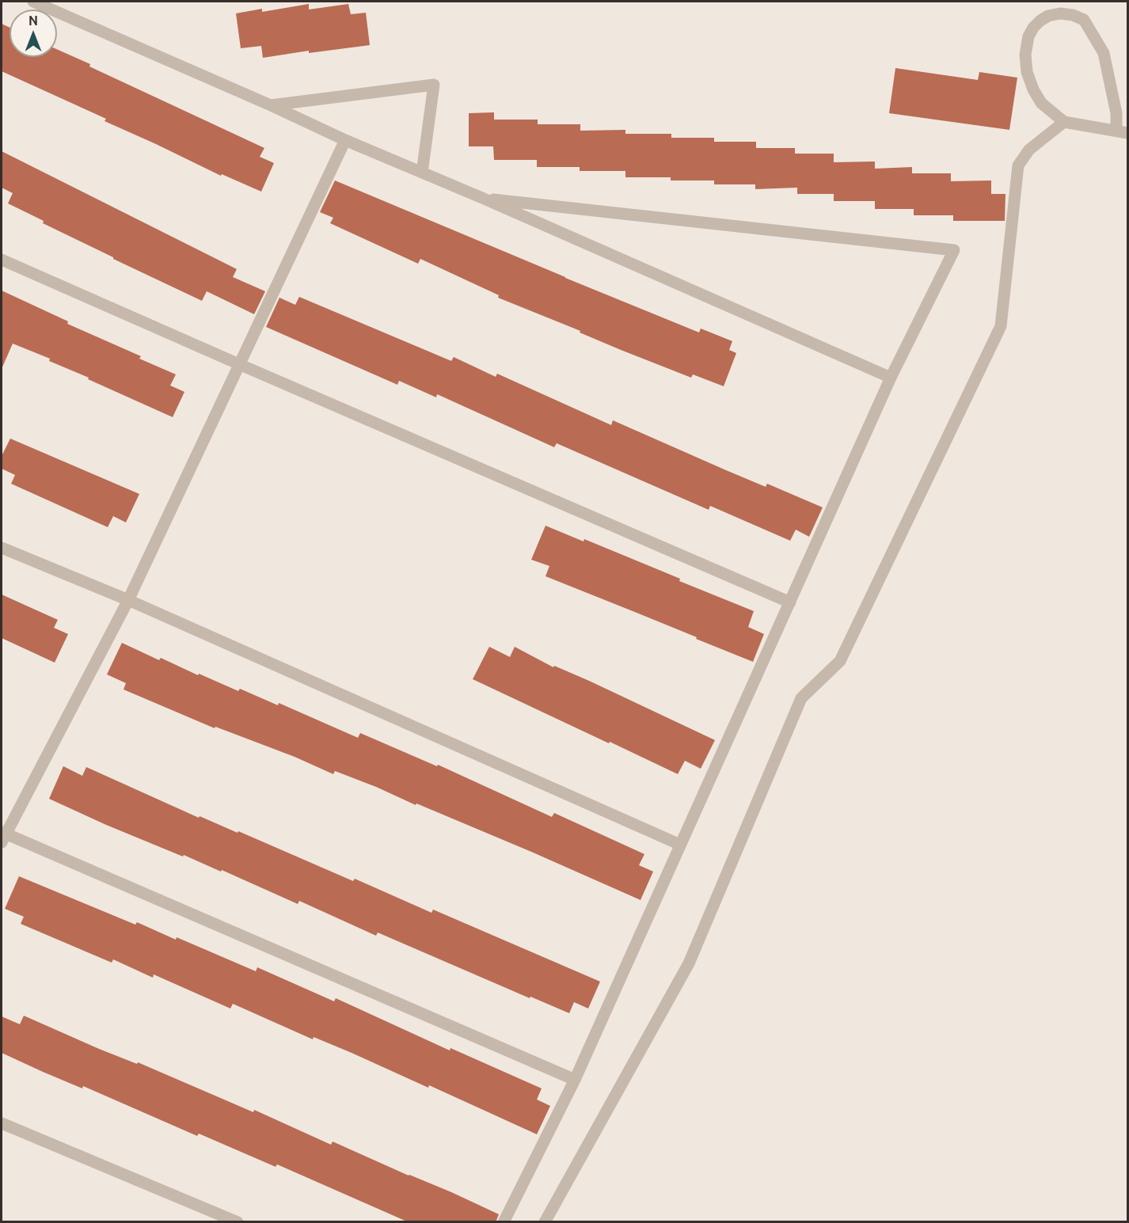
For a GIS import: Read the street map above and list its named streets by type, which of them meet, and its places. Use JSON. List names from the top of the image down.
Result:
{
  "north": "top"
}
